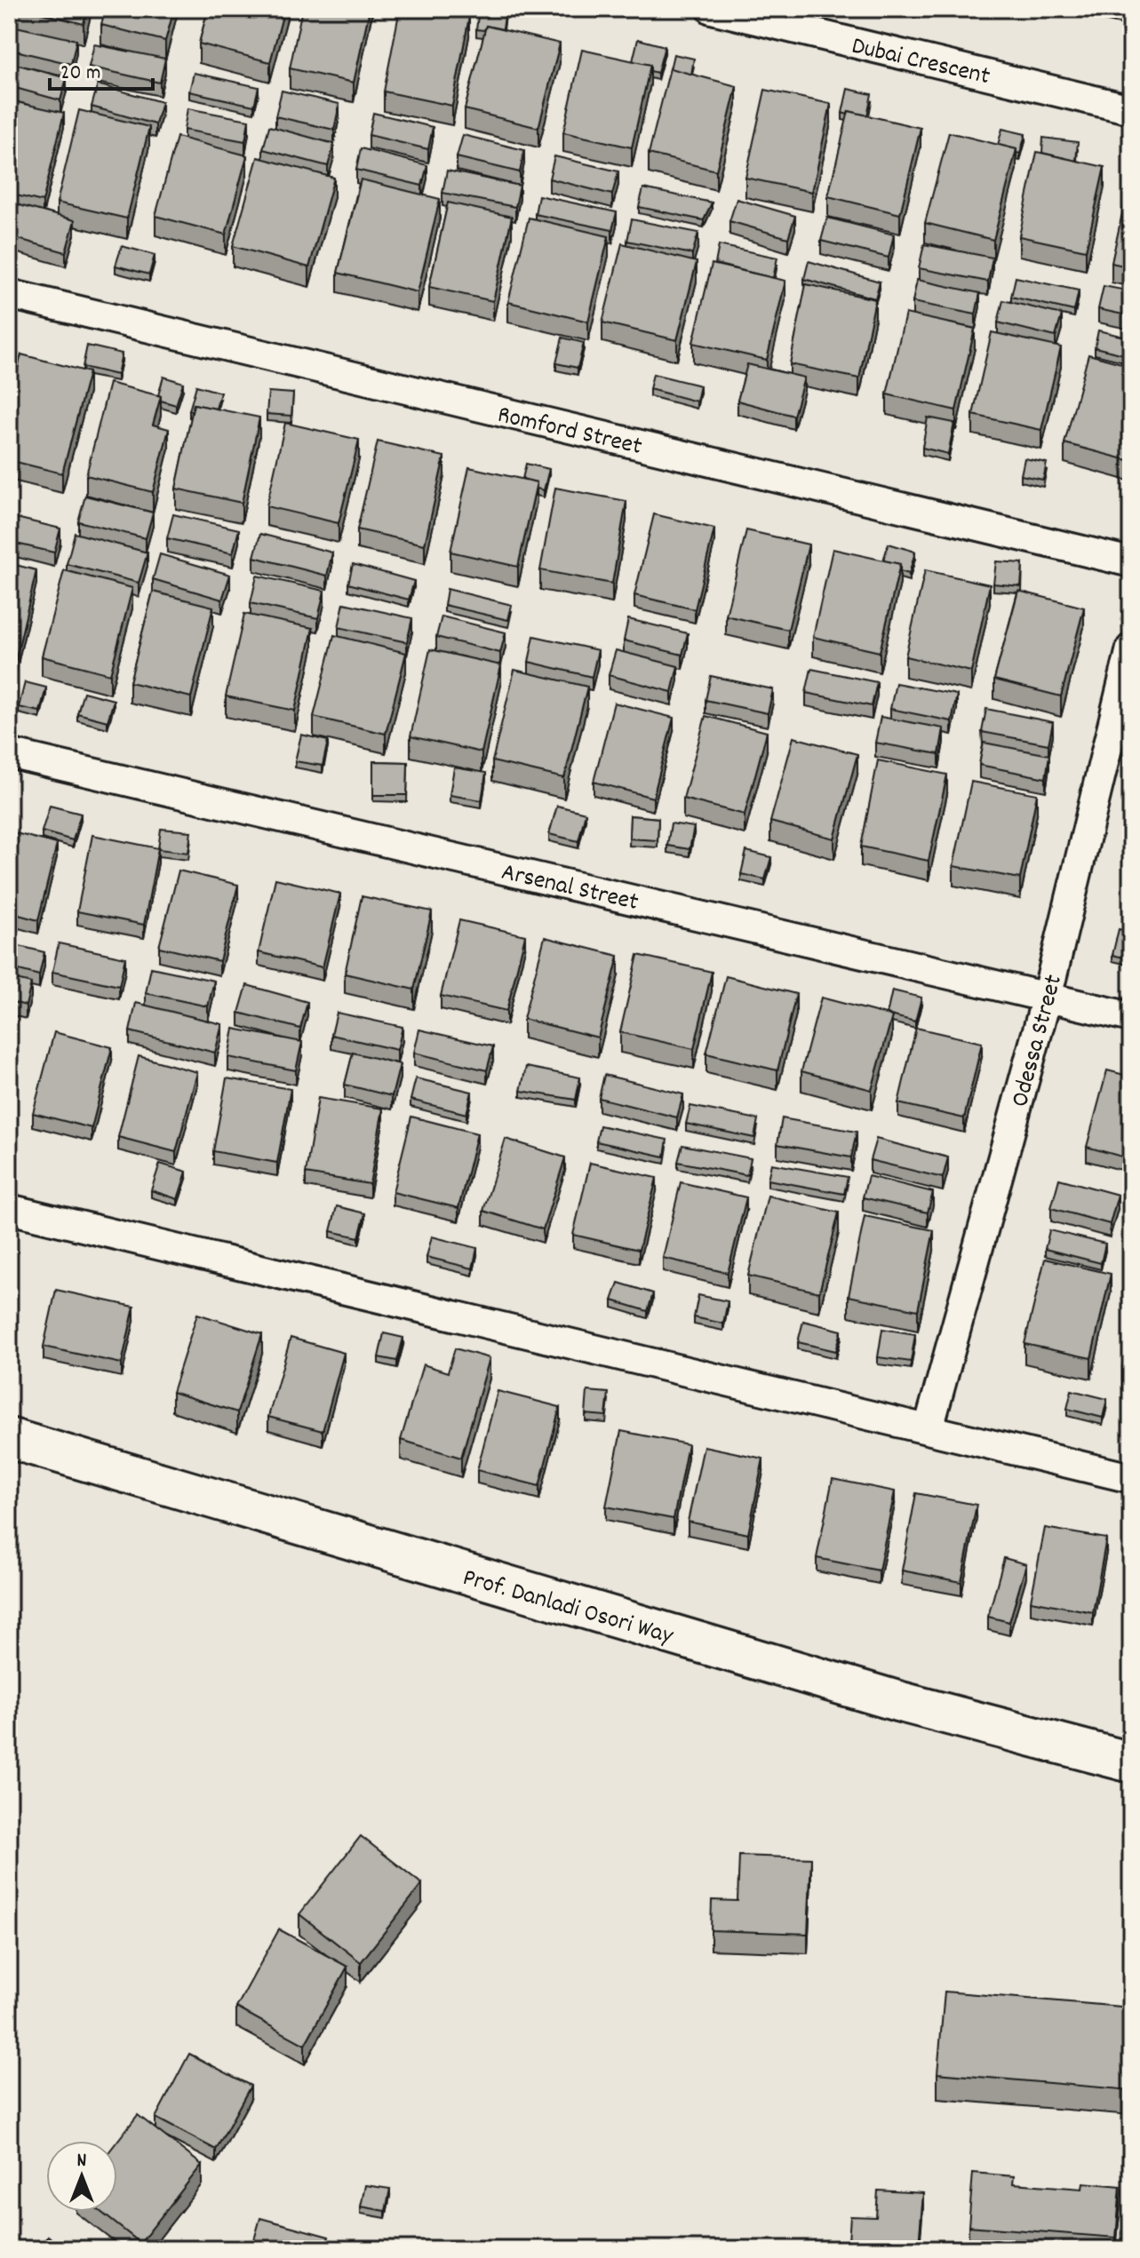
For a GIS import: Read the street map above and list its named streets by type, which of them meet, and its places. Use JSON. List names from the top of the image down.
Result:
{
  "streets": {
    "street": [
      "Dubai Crescent",
      "Romford Street",
      "Arsenal Street",
      "Odessa Street",
      "Prof. Danladi Osori Way"
    ]
  },
  "crossings": [
    ["Arsenal Street", "Odessa Street"]
  ],
  "scale_bar": "20 m",
  "north": "top"
}
